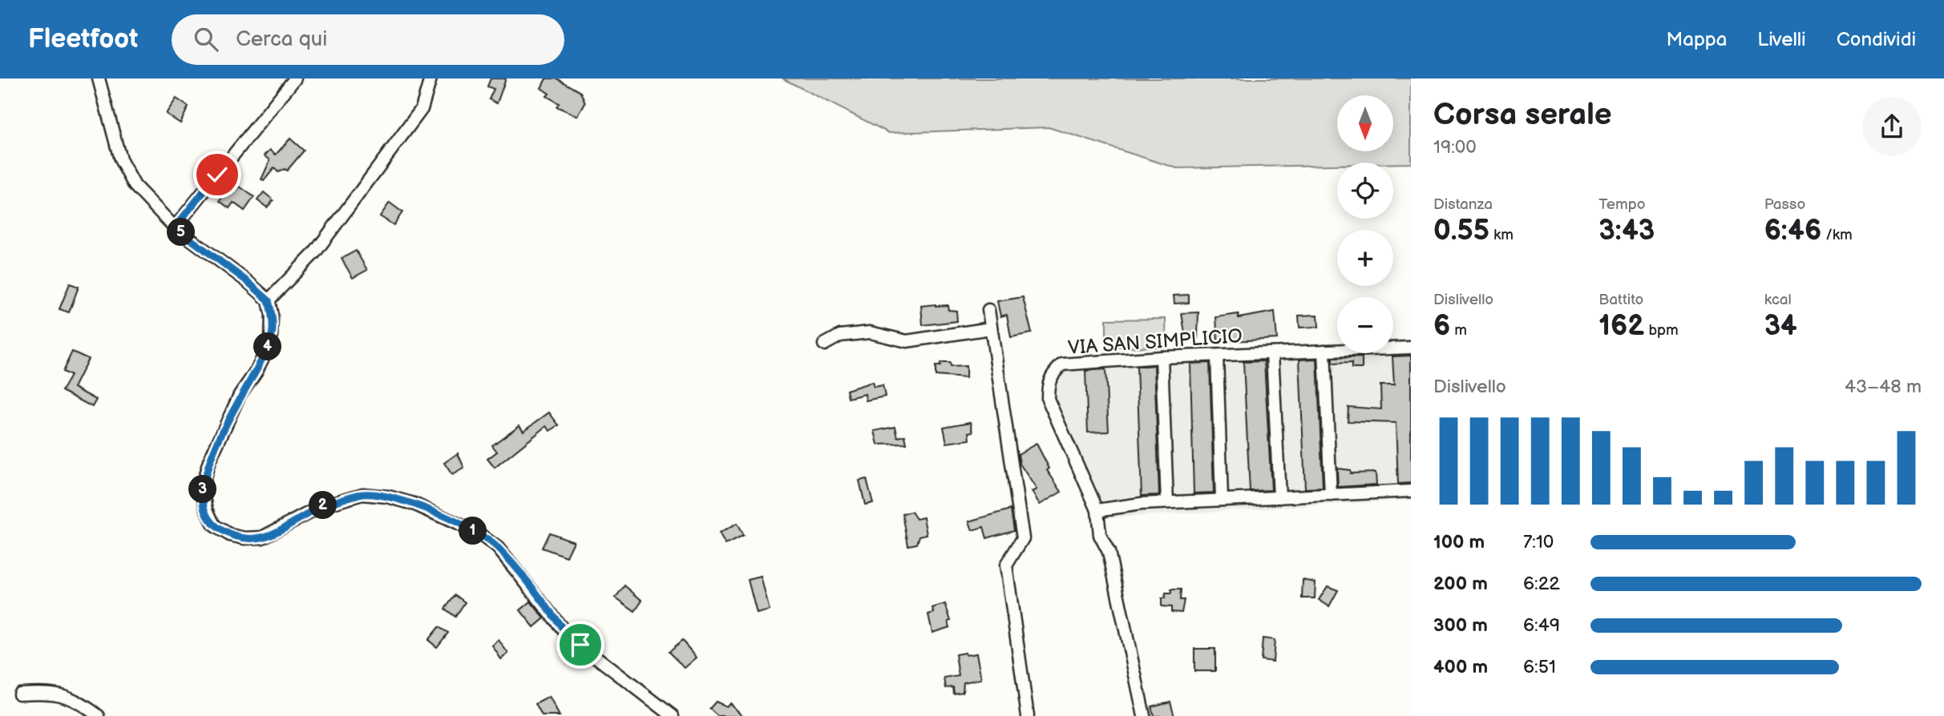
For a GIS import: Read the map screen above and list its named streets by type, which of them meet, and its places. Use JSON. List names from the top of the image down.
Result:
{
  "streets": {
    "street": ["VIA SAN SIMPLICIO"]
  },
  "north": "bottom",
  "page": {
    "header": "Fleetfoot",
    "search": "Cerca qui",
    "nav": ["Mappa", "Livelli", "Condividi"],
    "heading": ["Corsa serale", "19:00"],
    "map_buttons": ["+", "−"],
    "stats": [
      ["Distanza", "0.55 km"],
      ["Tempo", "3:43"],
      ["Passo", "6:46 /km"],
      ["Dislivello", "6 m"],
      ["Battito", "162 bpm"],
      ["kcal", "34"]
    ],
    "pins": [
      "5",
      "4",
      "3",
      "2",
      "1"
    ],
    "chart": ["Dislivello", "43–48 m"],
    "list": [
      {
        "name": "100 m",
        "note": "7:10"
      },
      {
        "name": "200 m",
        "note": "6:22"
      },
      {
        "name": "300 m",
        "note": "6:49"
      },
      {
        "name": "400 m",
        "note": "6:51"
      }
    ]
  }
}
